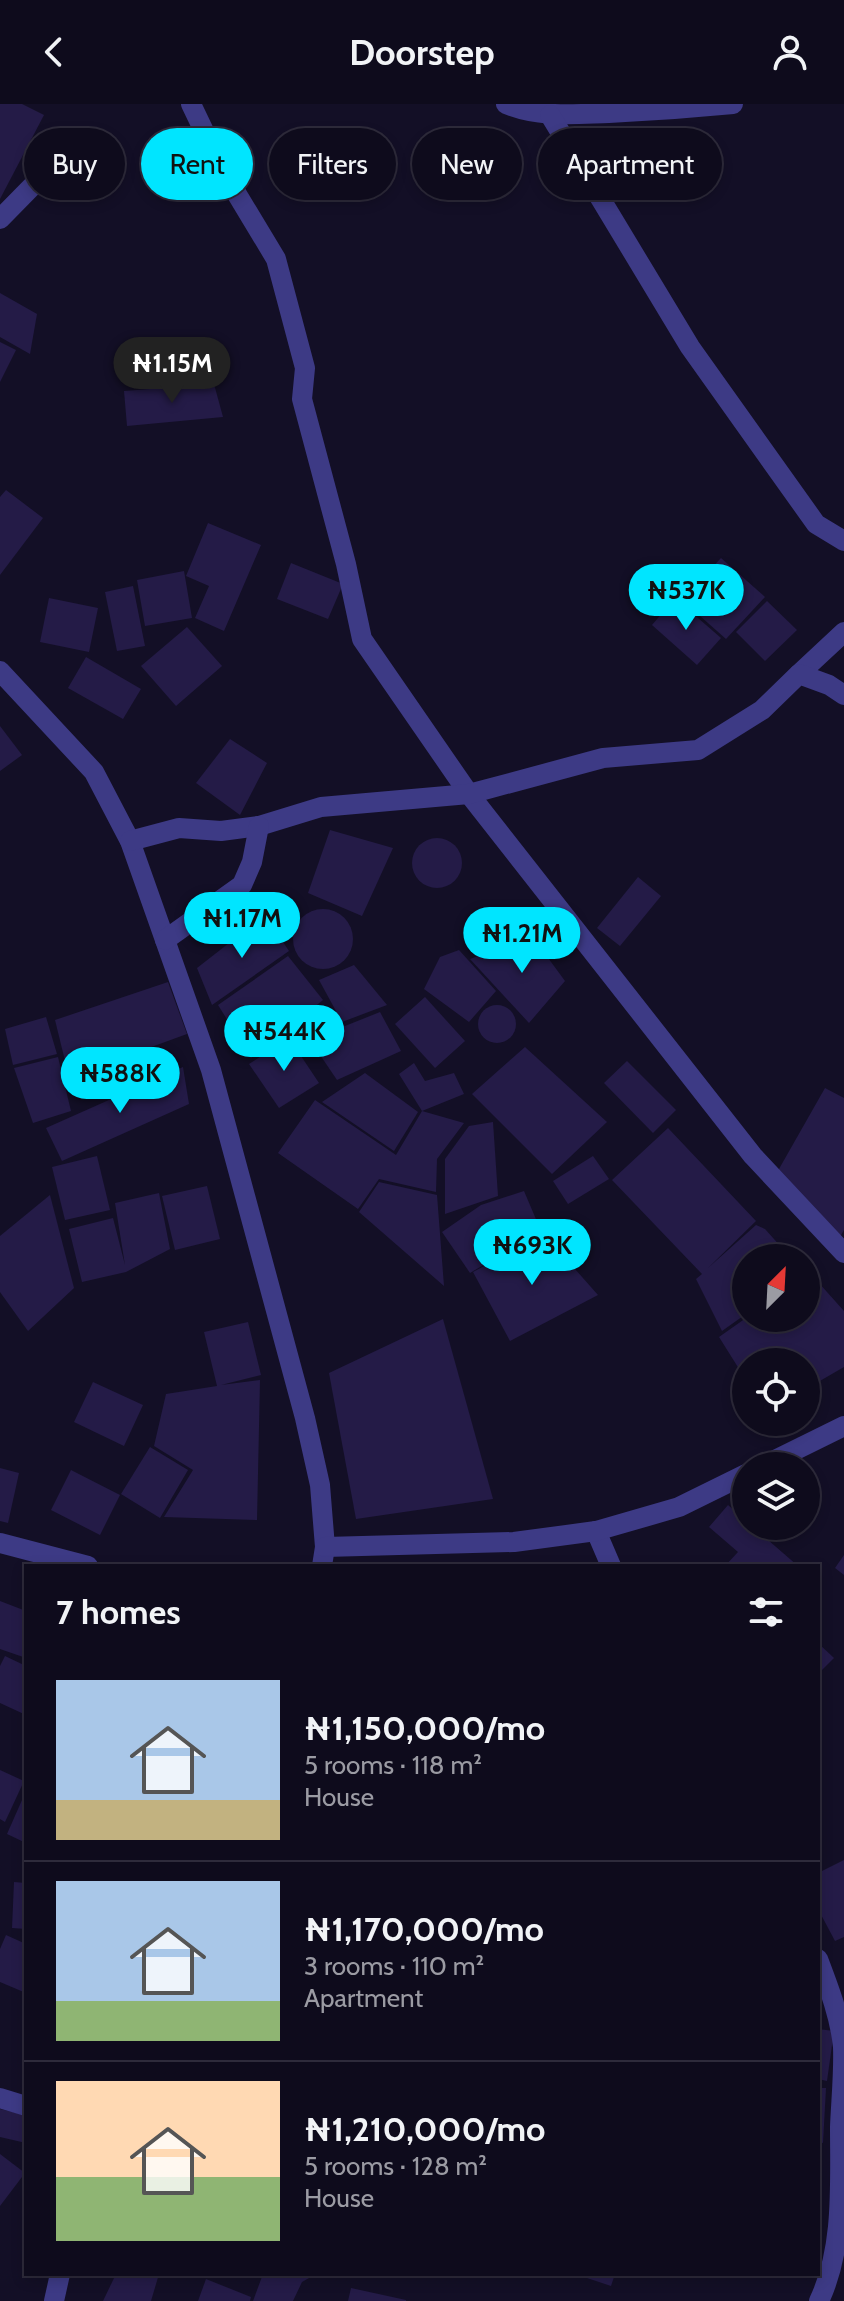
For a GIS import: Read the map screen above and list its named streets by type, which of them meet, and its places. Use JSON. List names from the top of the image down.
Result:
{
  "north": "top right",
  "page": {
    "header": "Doorstep",
    "chip": [
      "Buy",
      "Rent",
      "Filters",
      "New",
      "Apartment"
    ],
    "price": [
      "₦1.15M",
      "₦537K",
      "₦1.17M",
      "₦1.21M",
      "₦544K",
      "₦588K",
      "₦693K"
    ],
    "heading": "7 homes",
    "list": [
      {
        "name": "₦1,150,000/mo",
        "note": "5 rooms · 118 m² · House"
      },
      {
        "name": "₦1,170,000/mo",
        "note": "3 rooms · 110 m² · Apartment"
      },
      {
        "name": "₦1,210,000/mo",
        "note": "5 rooms · 128 m² · House"
      }
    ]
  }
}
